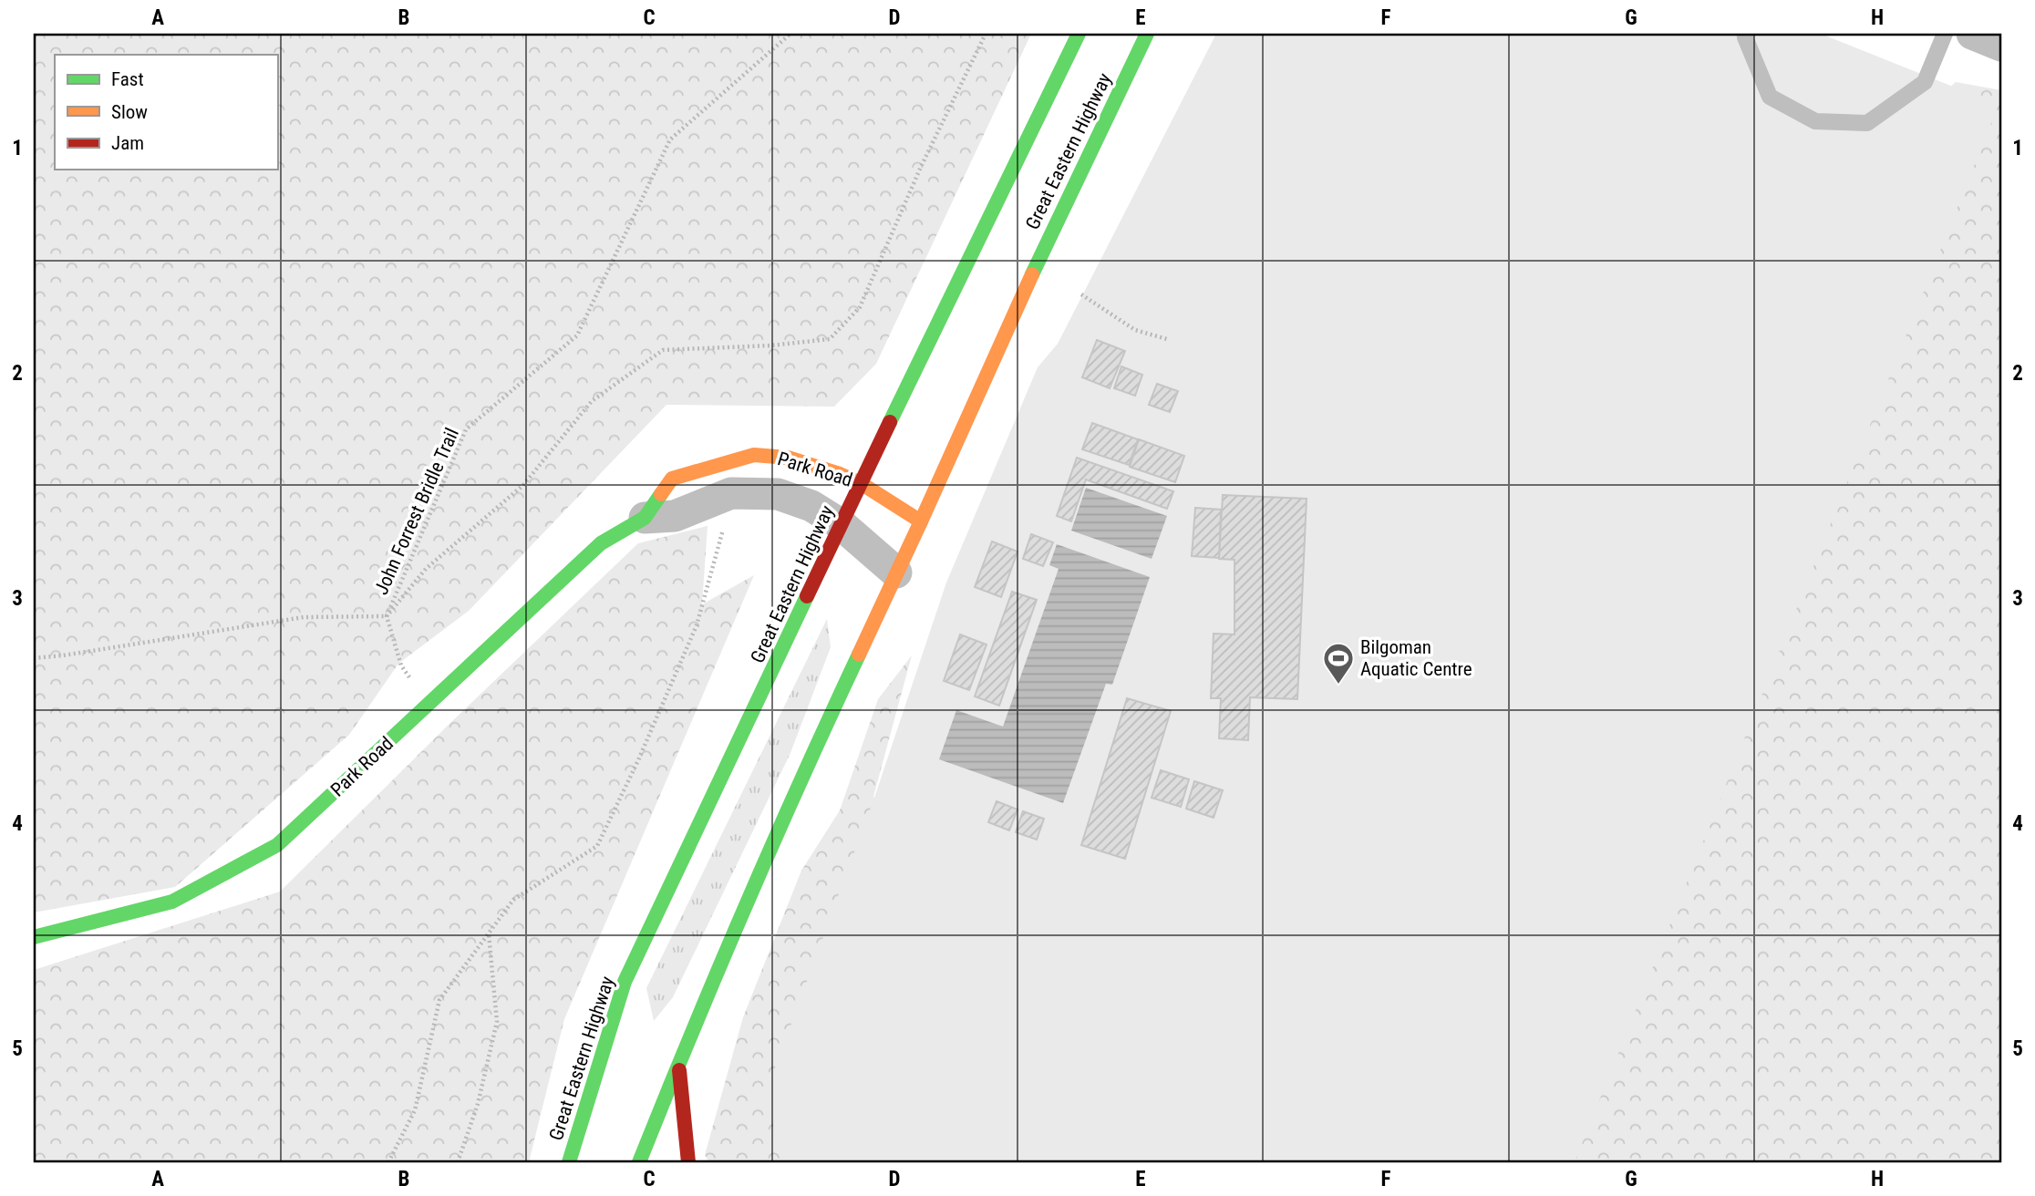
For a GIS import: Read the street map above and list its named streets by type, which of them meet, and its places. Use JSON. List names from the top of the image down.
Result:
{
  "streets": {
    "main road": ["Great Eastern Highway", "Park Road"],
    "path": ["John Forrest Bridle Trail"]
  },
  "crossings": [
    ["Great Eastern Highway", "Park Road"]
  ],
  "places": {
    "sports": ["Bilgoman Aquatic Centre"]
  },
  "legend": ["Fast", "Slow", "Jam"],
  "grid": {
    "columns": [
      "A",
      "B",
      "C",
      "D",
      "E",
      "F",
      "G",
      "H"
    ],
    "rows": [
      "1",
      "2",
      "3",
      "4",
      "5"
    ]
  }
}
